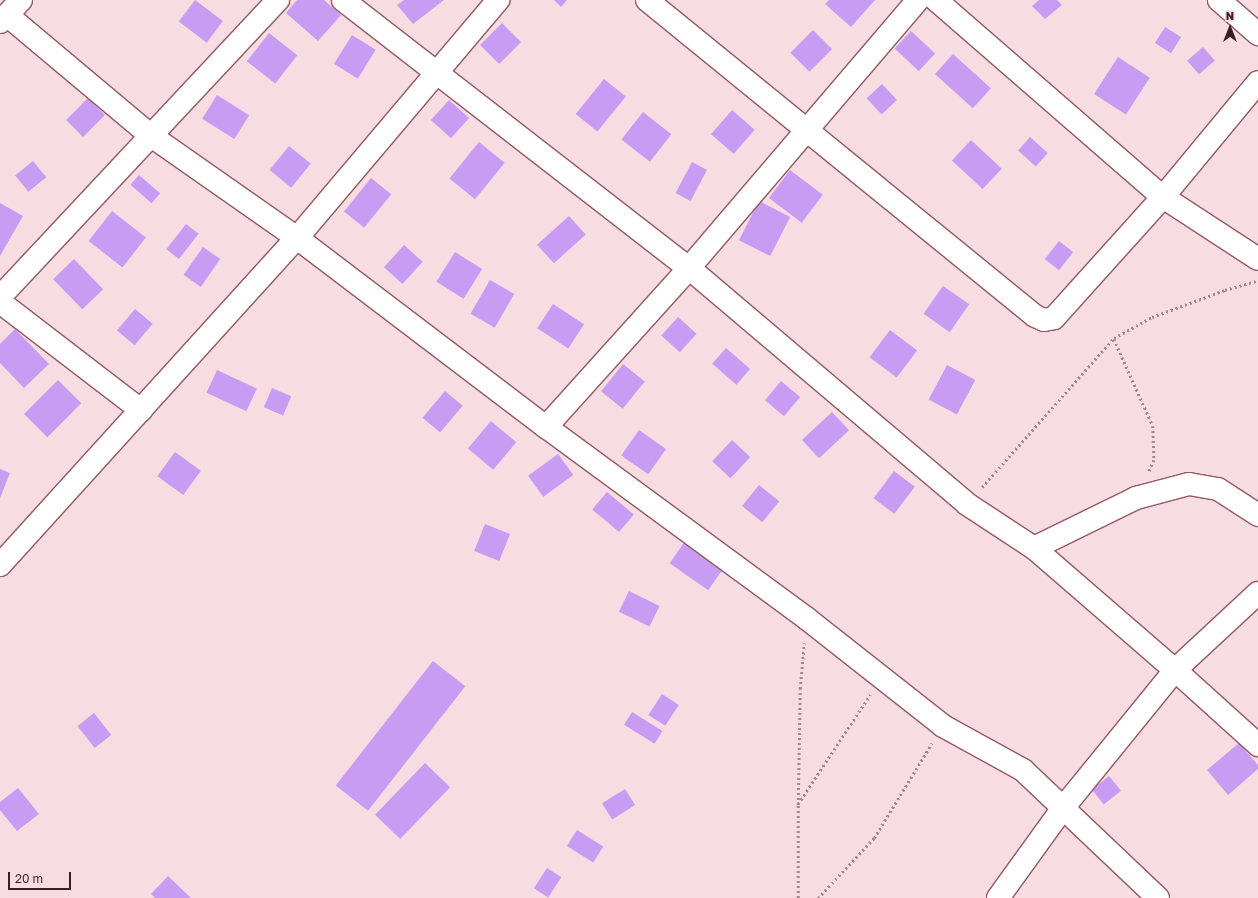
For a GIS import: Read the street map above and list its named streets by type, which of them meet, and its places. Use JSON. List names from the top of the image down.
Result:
{
  "scale_bar": "20 m",
  "north": "top"
}
